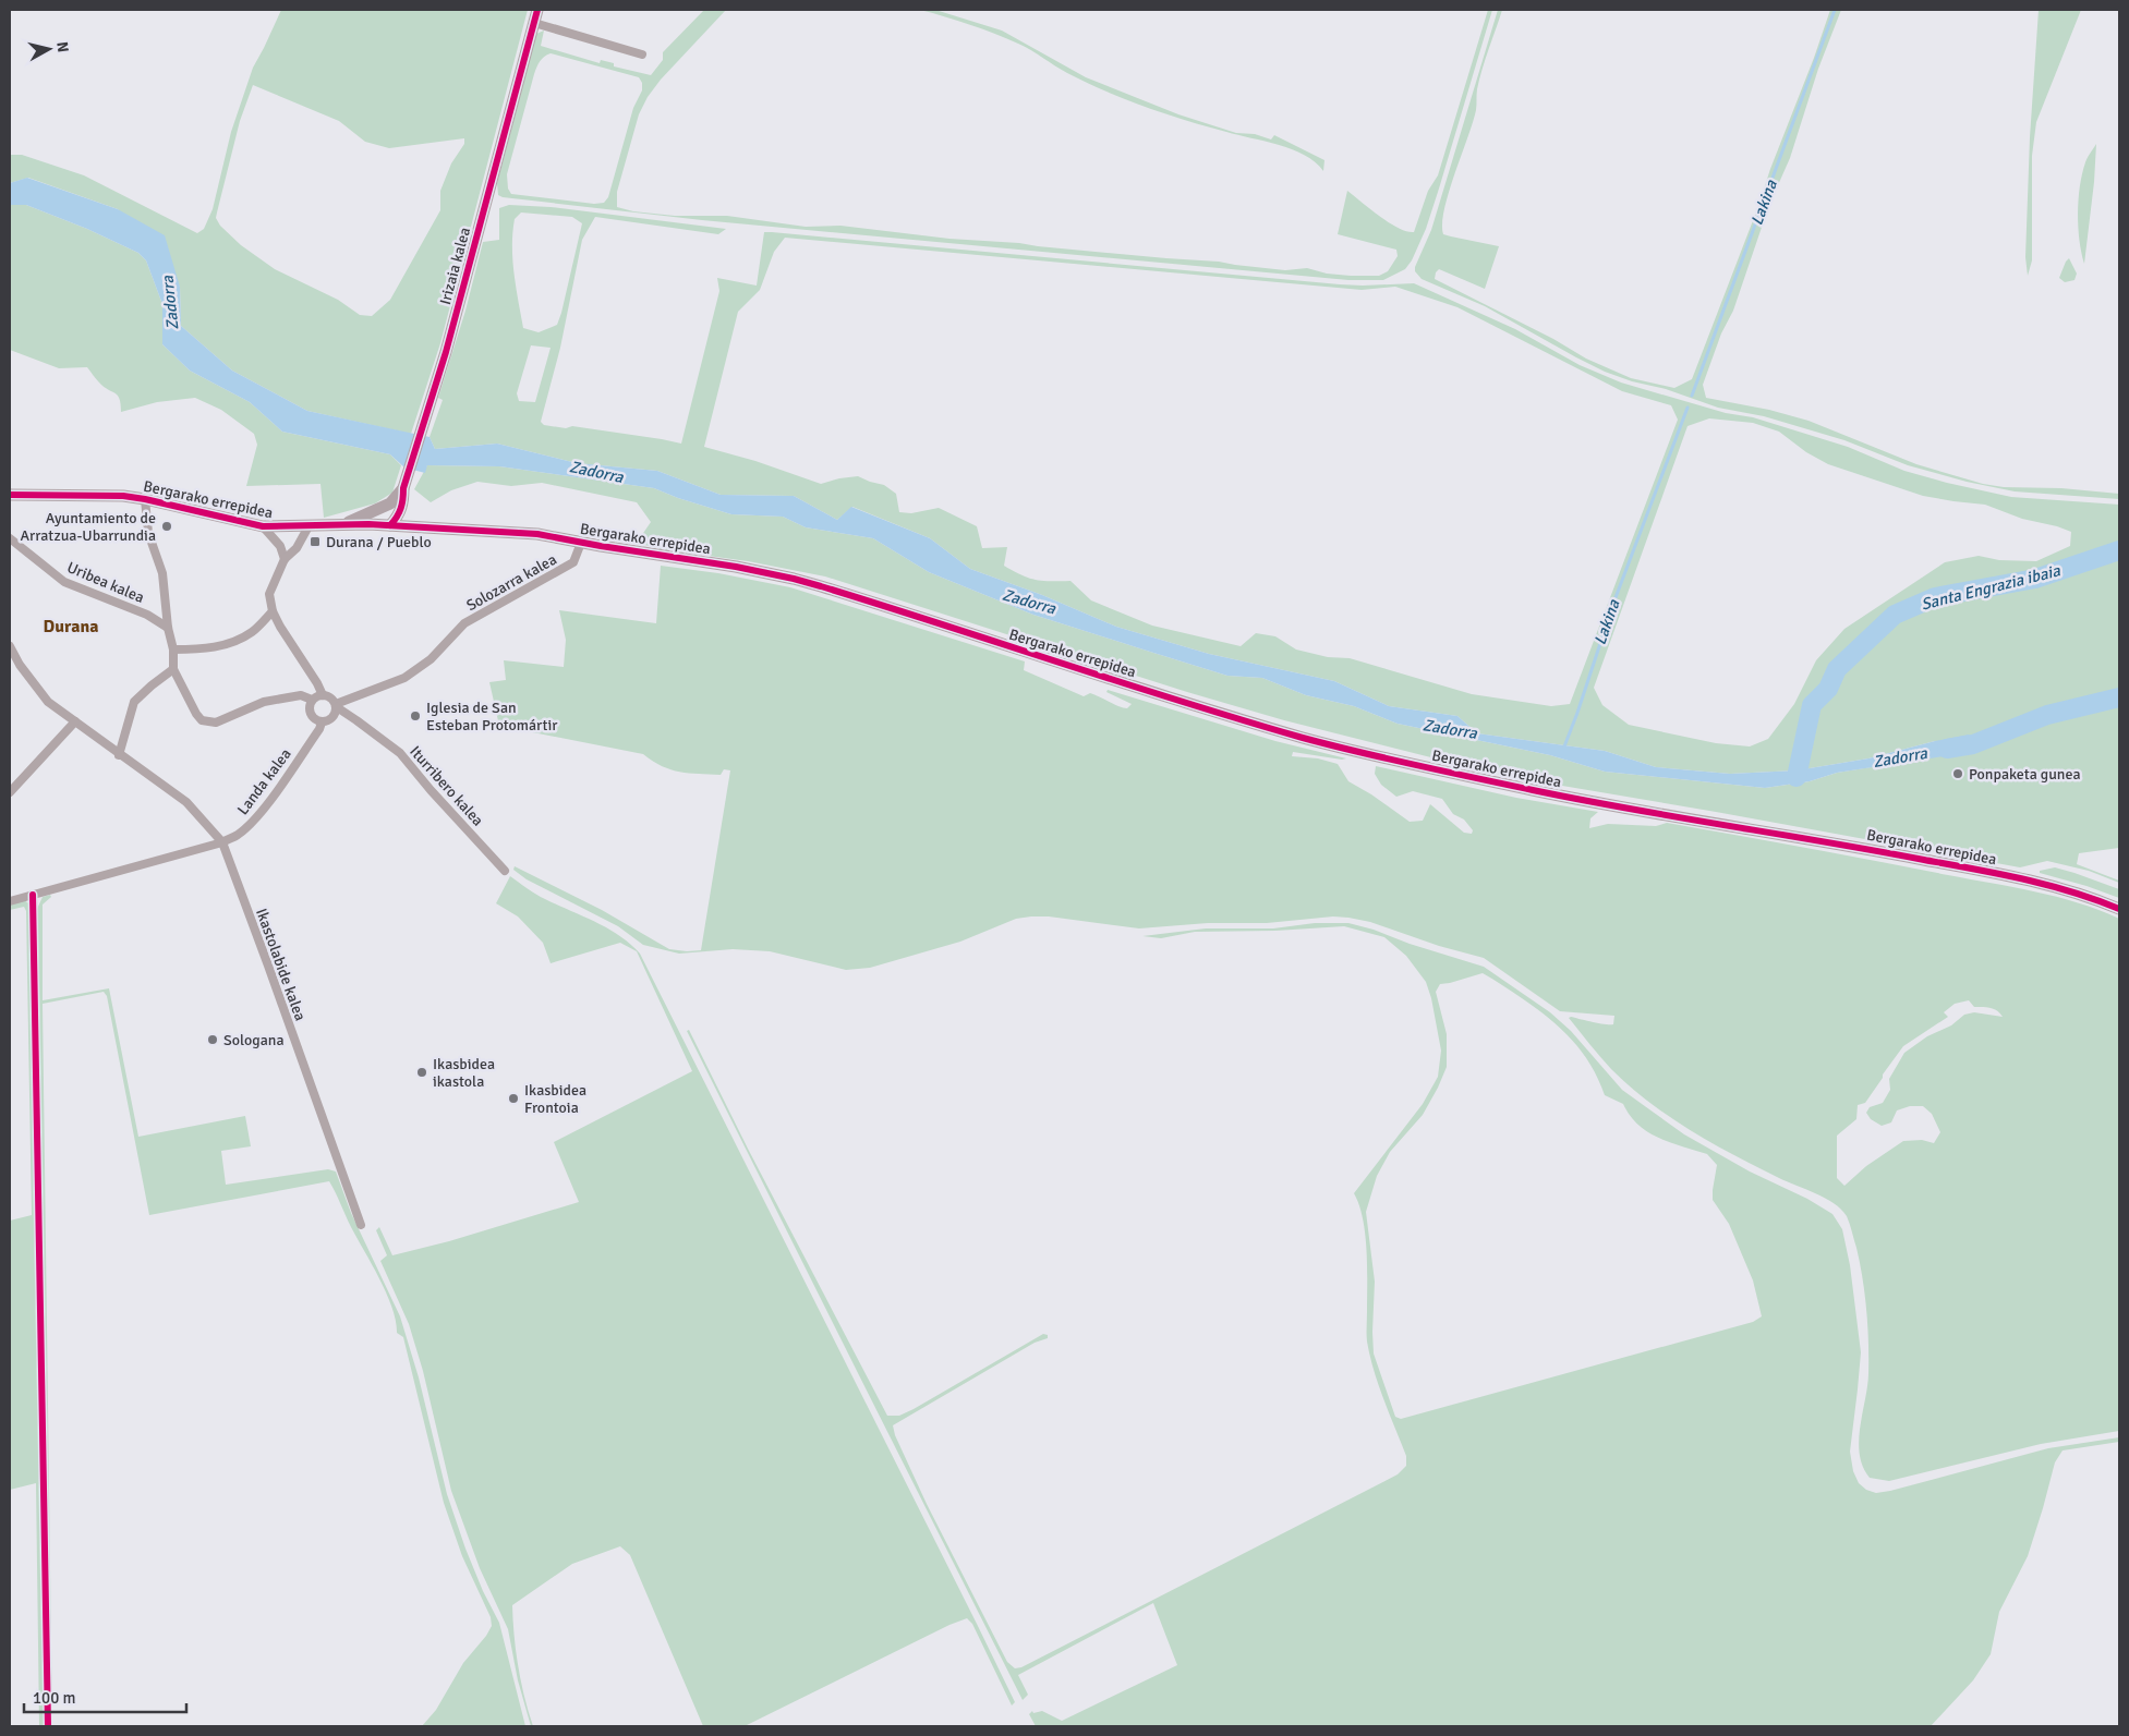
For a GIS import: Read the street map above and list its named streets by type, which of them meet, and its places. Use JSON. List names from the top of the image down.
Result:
{
  "streets": {
    "street": [
      "Irizaia kalea",
      "Bergarako errepidea",
      "Uribea kalea",
      "Solozarra kalea",
      "Landa kalea",
      "Iturribero kalea",
      "Ikastolabide kalea"
    ]
  },
  "crossings": [
    ["Irizaia kalea", "Bergarako errepidea"],
    ["Bergarako errepidea", "Uribea kalea"],
    ["Bergarako errepidea", "Solozarra kalea"],
    ["Uribea kalea", "Solozarra kalea"],
    ["Uribea kalea", "Landa kalea"],
    ["Uribea kalea", "Iturribero kalea"],
    ["Solozarra kalea", "Landa kalea"],
    ["Solozarra kalea", "Iturribero kalea"],
    ["Landa kalea", "Iturribero kalea"],
    ["Landa kalea", "Ikastolabide kalea"]
  ],
  "districts": ["Durana"],
  "water": ["Lakina", "Zadorra", "Santa Engrazia ibaia"],
  "places": {
    "other": [
      "Ayuntamiento de Arratzua-Ubarrundia",
      "Iglesia de San Esteban Protomártir",
      "Ponpaketa gunea",
      "Sologana",
      "Ikasbidea ikastola",
      "Ikasbidea Frontoia"
    ],
    "transit": ["Durana / Pueblo"]
  },
  "scale_bar": "100 m",
  "north": "right"
}
